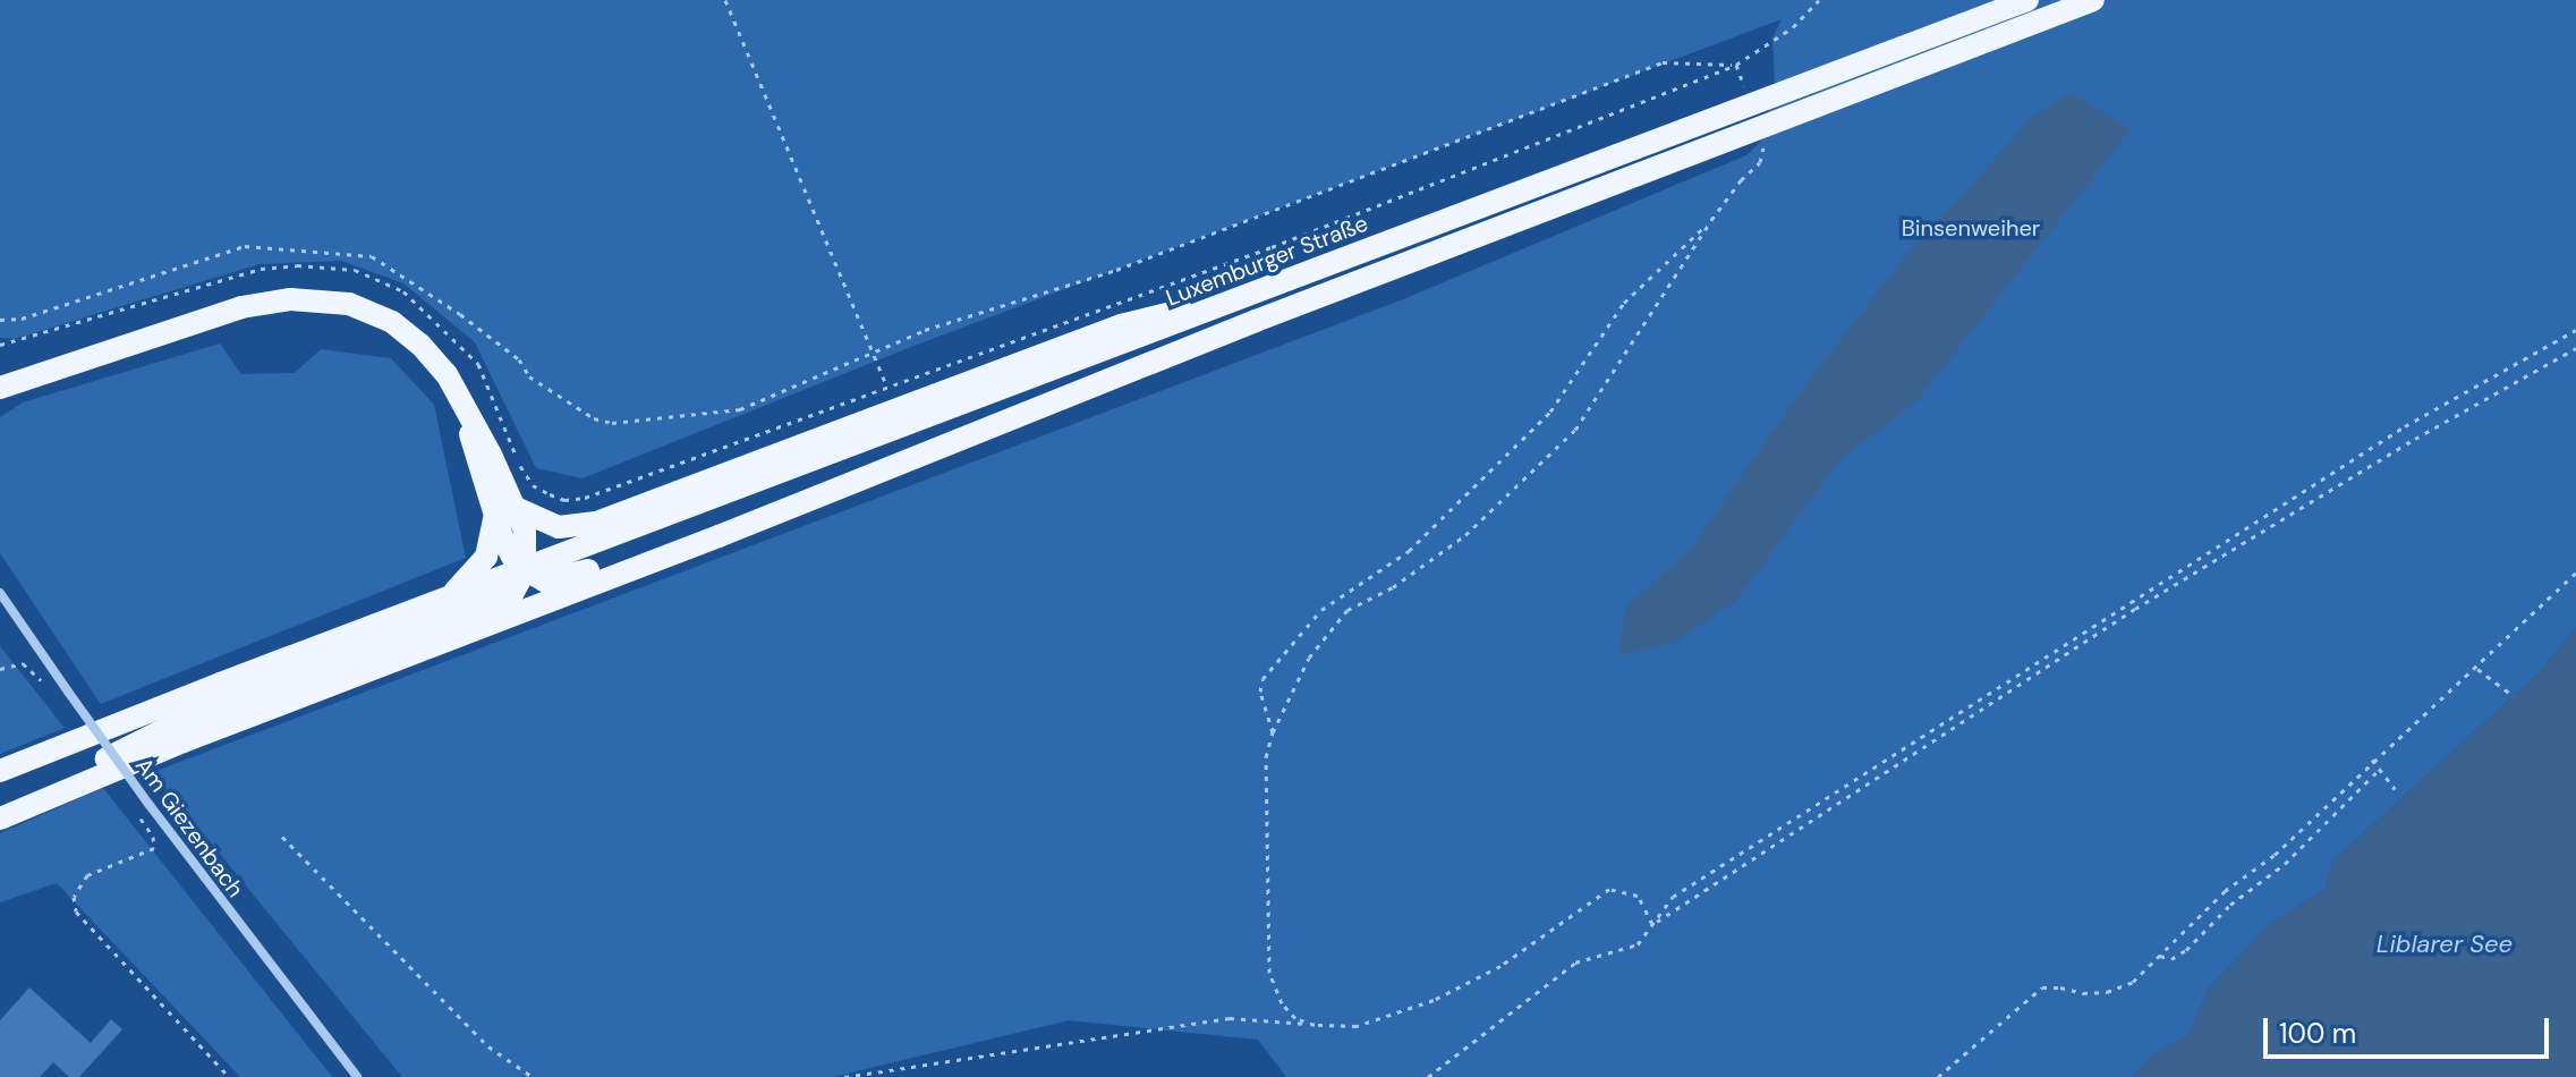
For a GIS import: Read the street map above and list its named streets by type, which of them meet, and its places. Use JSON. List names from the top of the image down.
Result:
{
  "streets": {
    "main road": ["Luxemburger Straße"],
    "street": ["Am Giezenbach"]
  },
  "water": ["Liblarer See"],
  "parks": ["Binsenweiher"],
  "scale_bar": "100 m"
}
